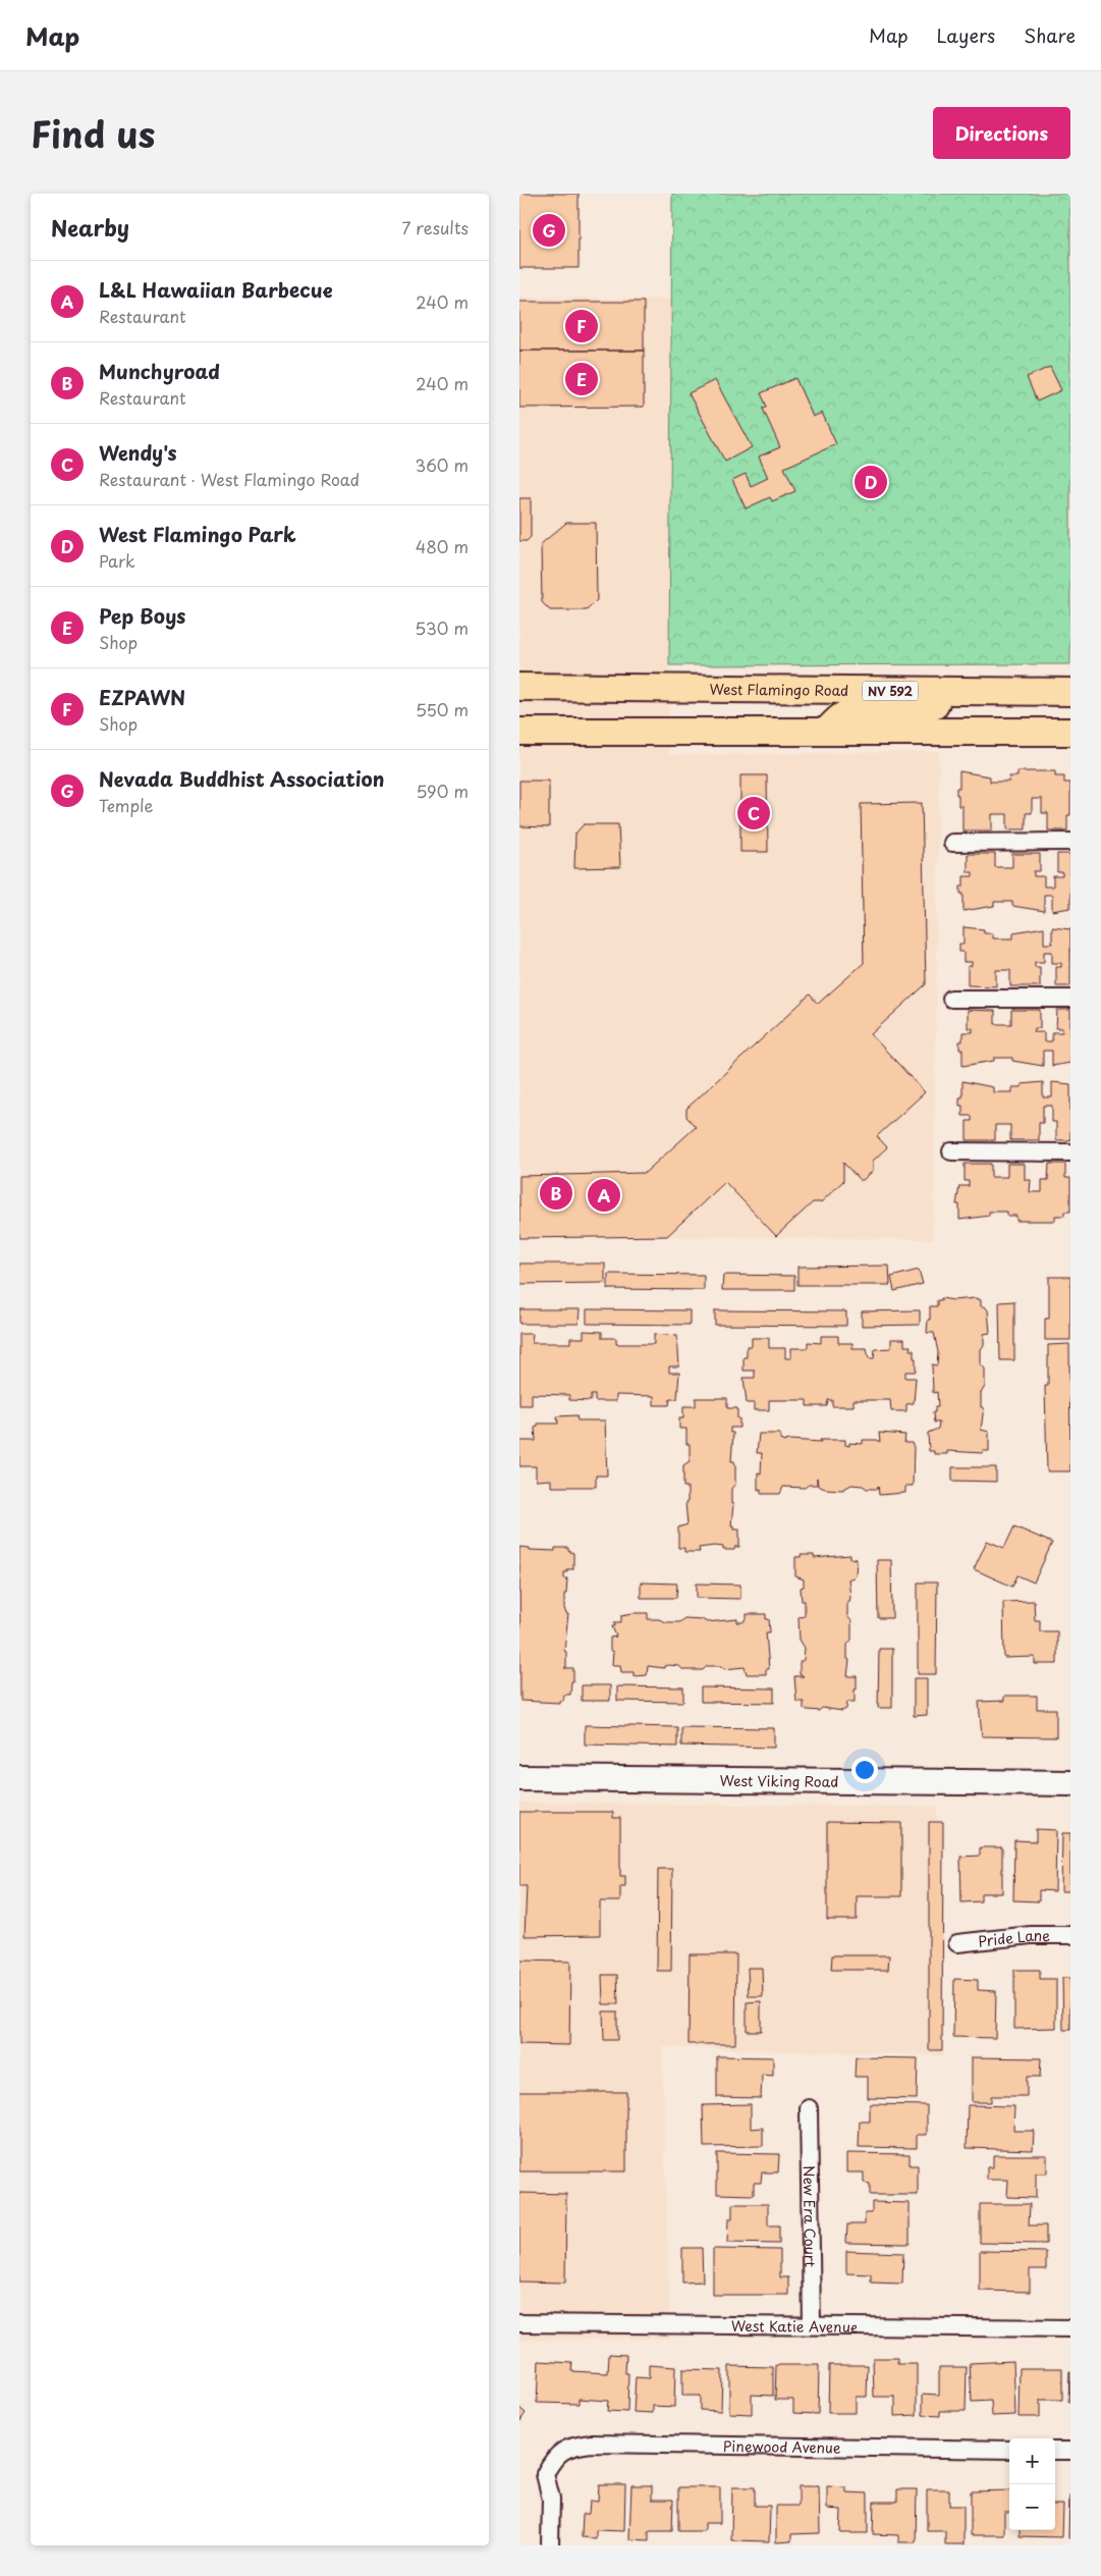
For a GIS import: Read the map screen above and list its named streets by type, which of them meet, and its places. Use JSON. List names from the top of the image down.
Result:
{
  "streets": {
    "main road": ["West Flamingo Road", "NV 592"],
    "street": [
      "West Viking Road",
      "Pride Lane",
      "New Era Court",
      "West Katie Avenue",
      "Pinewood Avenue"
    ]
  },
  "crossings": [
    ["New Era Court", "West Katie Avenue"]
  ],
  "page": {
    "header": "Map",
    "nav": ["Map", "Layers", "Share"],
    "title": "Find us",
    "buttons": "Directions",
    "heading": ["Nearby", "7 results"],
    "pins": [
      "G",
      "F",
      "E",
      "D",
      "C",
      "B",
      "A"
    ],
    "list": [
      {
        "mark": "A",
        "name": "L&L Hawaiian Barbecue",
        "note": "Restaurant",
        "value": "240 m"
      },
      {
        "mark": "B",
        "name": "Munchyroad",
        "note": "Restaurant",
        "value": "240 m"
      },
      {
        "mark": "C",
        "name": "Wendy's",
        "note": "Restaurant · West Flamingo Road",
        "value": "360 m"
      },
      {
        "mark": "D",
        "name": "West Flamingo Park",
        "note": "Park",
        "value": "480 m"
      },
      {
        "mark": "E",
        "name": "Pep Boys",
        "note": "Shop",
        "value": "530 m"
      },
      {
        "mark": "F",
        "name": "EZPAWN",
        "note": "Shop",
        "value": "550 m"
      },
      {
        "mark": "G",
        "name": "Nevada Buddhist Association",
        "note": "Temple",
        "value": "590 m"
      }
    ],
    "map_buttons": ["+", "−"]
  }
}
